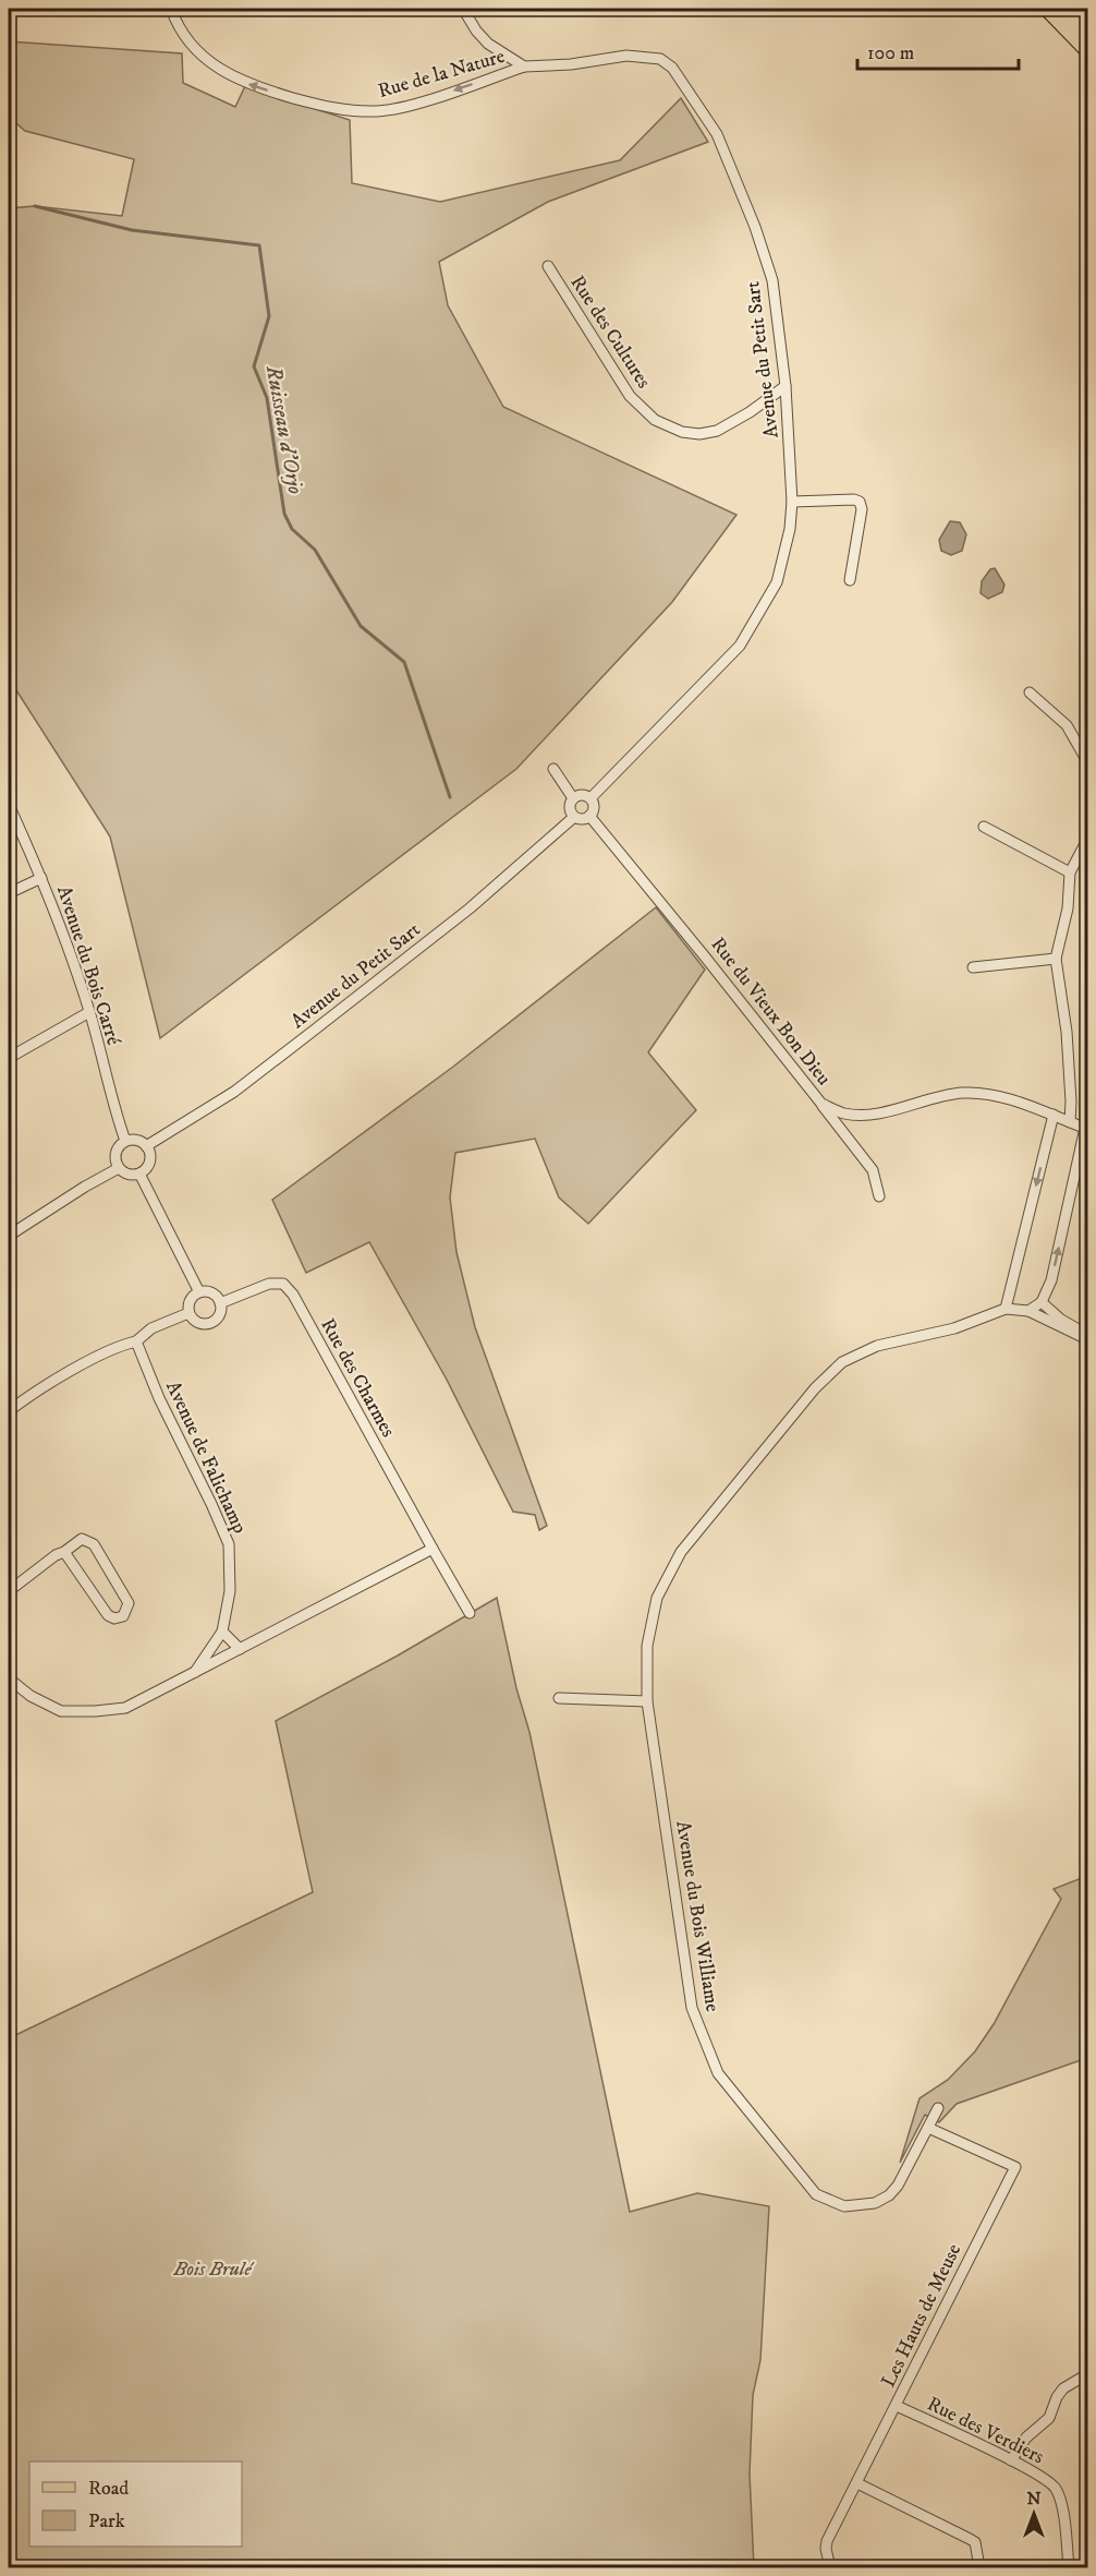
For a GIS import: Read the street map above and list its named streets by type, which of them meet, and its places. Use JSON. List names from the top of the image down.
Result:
{
  "streets": {
    "street": [
      "Rue de la Nature",
      "Rue des Cultures",
      "Avenue du Petit Sart",
      "Avenue du Bois Carré",
      "Rue du Vieux Bon Dieu",
      "Rue des Charmes",
      "Avenue de Falichamp",
      "Avenue du Bois Williame",
      "Les Hauts de Meuse",
      "Rue des Verdiers"
    ]
  },
  "crossings": [
    ["Rue de la Nature", "Avenue du Petit Sart"],
    ["Rue des Cultures", "Avenue du Petit Sart"],
    ["Avenue du Petit Sart", "Avenue du Bois Carré"],
    ["Avenue du Petit Sart", "Rue du Vieux Bon Dieu"],
    ["Avenue du Bois Williame", "Les Hauts de Meuse"],
    ["Les Hauts de Meuse", "Rue des Verdiers"]
  ],
  "one_way": ["Rue de la Nature"],
  "water": ["Ruisseau d'Orjo"],
  "parks": ["Bois Brulé"],
  "legend": ["Road", "Park"],
  "scale_bar": "100 m",
  "north": "top"
}
